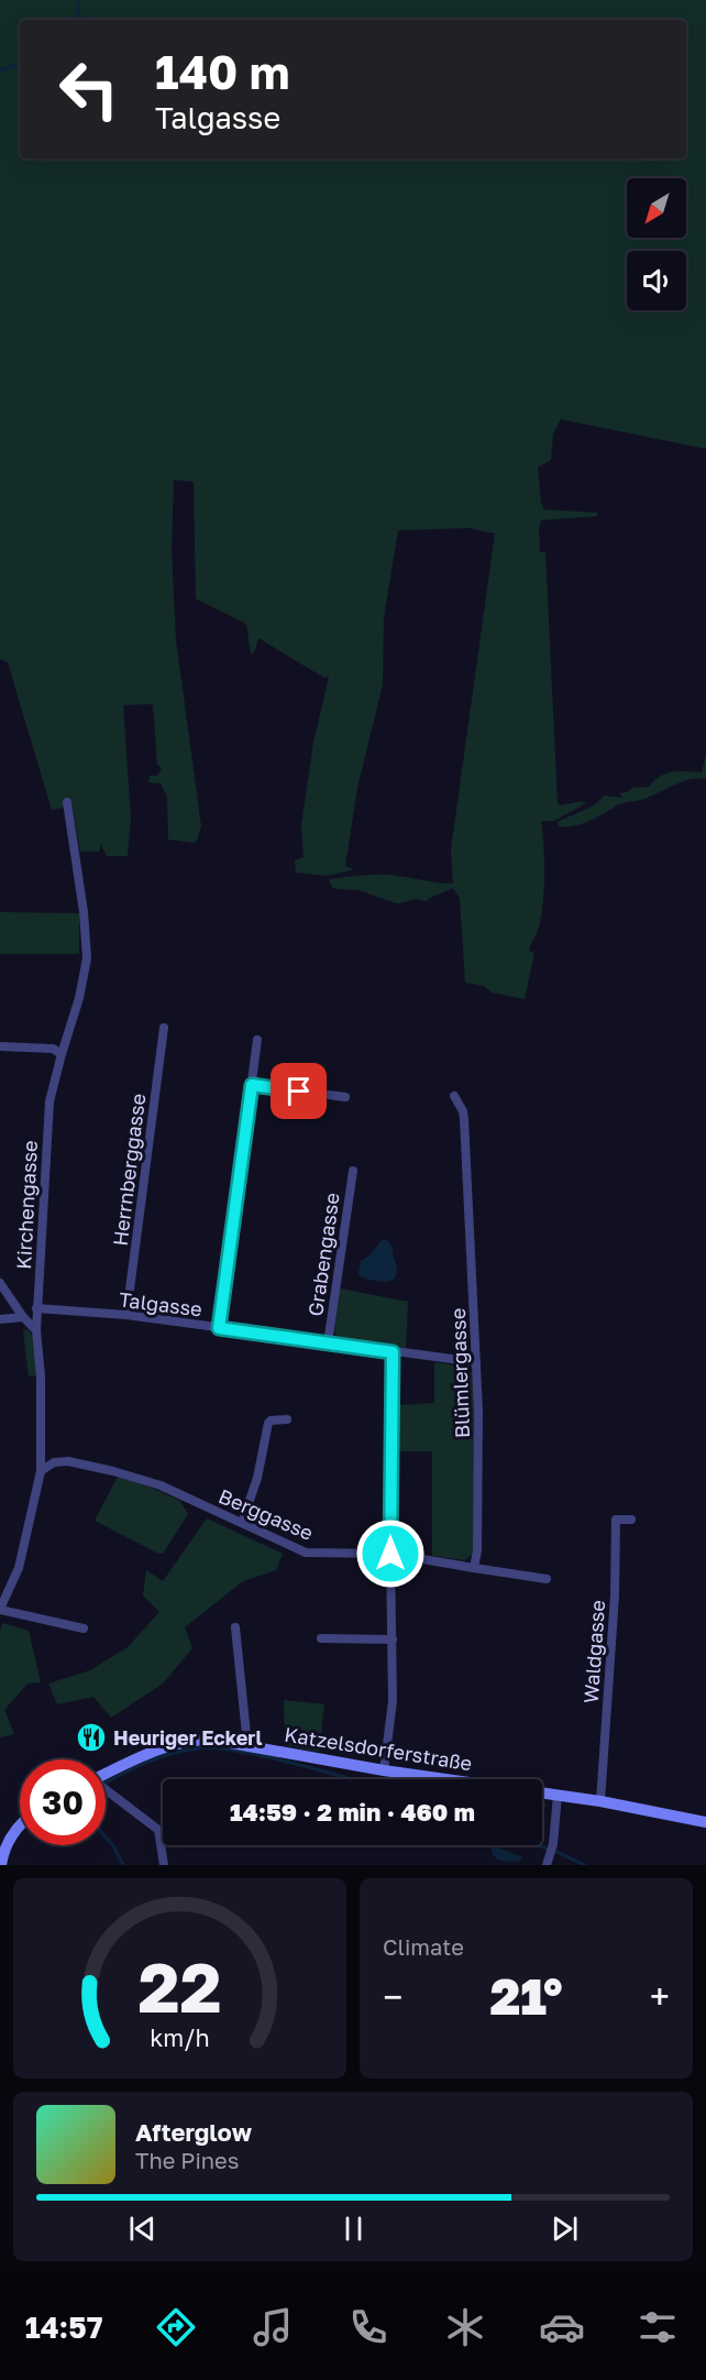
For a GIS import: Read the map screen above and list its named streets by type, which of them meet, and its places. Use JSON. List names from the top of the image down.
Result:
{
  "streets": {
    "street": [
      "Herrnberggasse",
      "Kirchengasse",
      "Grabengasse",
      "Talgasse",
      "Blümlergasse",
      "Berggasse",
      "Waldgasse",
      "Katzelsdorferstraße"
    ]
  },
  "crossings": [
    ["Herrnberggasse", "Talgasse"],
    ["Kirchengasse", "Talgasse"],
    ["Kirchengasse", "Berggasse"],
    ["Grabengasse", "Talgasse"],
    ["Talgasse", "Blümlergasse"],
    ["Waldgasse", "Katzelsdorferstraße"]
  ],
  "places": {
    "restaurant": ["Heuriger Eckerl"]
  },
  "north": "bottom left",
  "page": {
    "turn": ["140 m", "Talgasse"],
    "limit": "30",
    "trip": "14:59 · 2 min · 460 m",
    "tile": "Climate",
    "heat": ["−", "21°", "+"],
    "song": ["Afterglow", "The Pines"],
    "tabs": "14:57",
    "gauge": ["22", "km/h"]
  }
}
